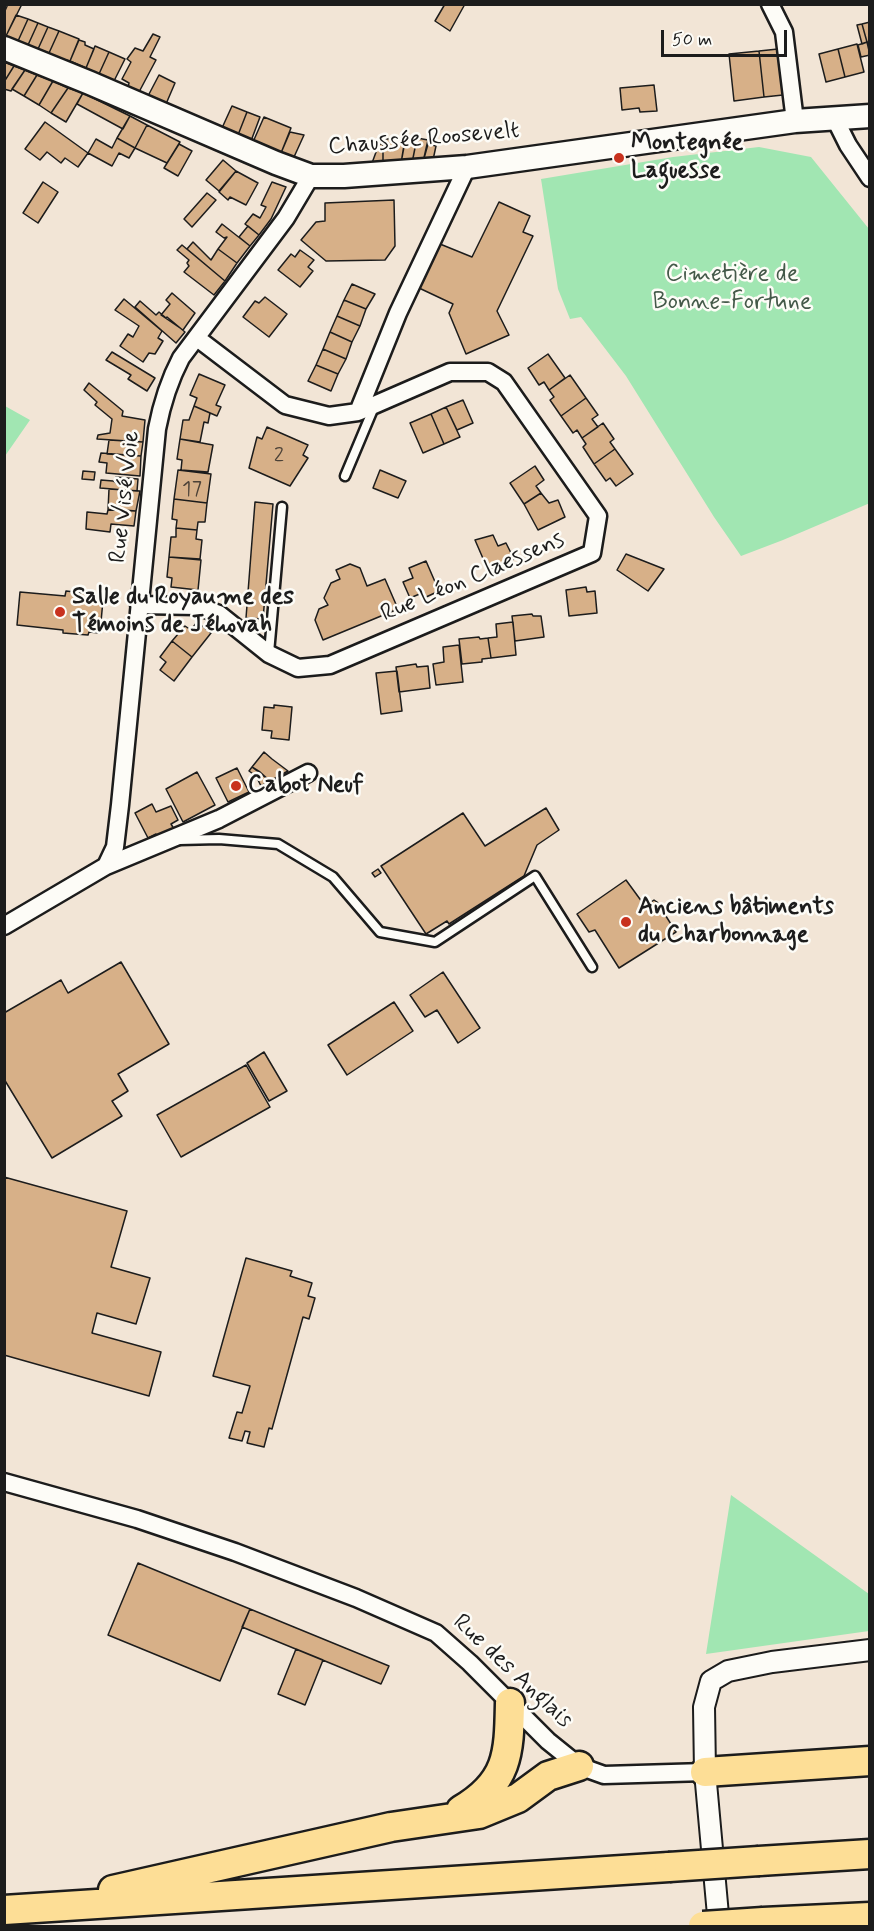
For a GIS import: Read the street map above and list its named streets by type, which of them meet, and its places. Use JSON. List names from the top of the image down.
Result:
{
  "streets": {
    "main road": ["Chaussée Roosevelt"],
    "street": ["Rue Visé Voie", "Rue Léon Claessens", "Rue des Anglais"]
  },
  "crossings": [
    ["Chaussée Roosevelt", "Rue Visé Voie"],
    ["Rue Visé Voie", "Rue Léon Claessens"]
  ],
  "parks": ["Cimetière de Bonne-Fortune"],
  "places": [
    "Montegnée Laguesse",
    "Salle du Royaume des Témoins de Jéhovah",
    "Cabot Neuf",
    "Anciens bâtiments du Charbonnage"
  ],
  "house_numbers": ["2", "17"],
  "scale_bar": "50 m"
}
